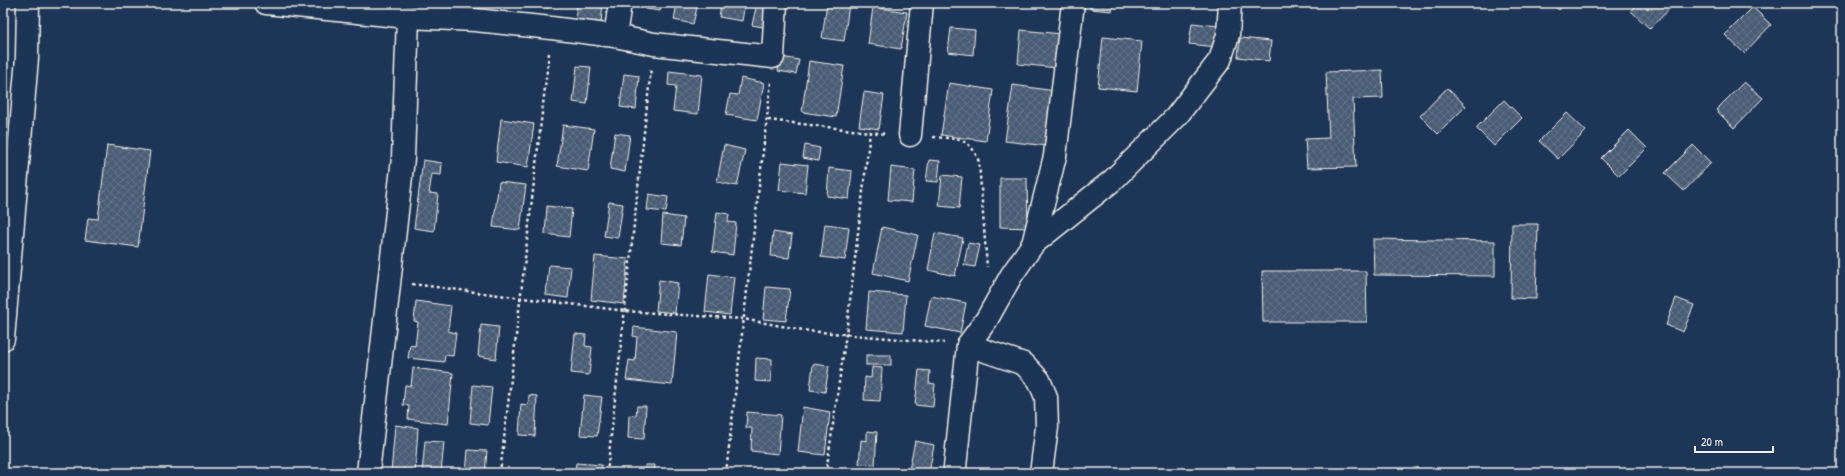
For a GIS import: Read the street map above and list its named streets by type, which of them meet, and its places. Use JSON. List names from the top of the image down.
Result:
{
  "scale_bar": "20 m"
}
